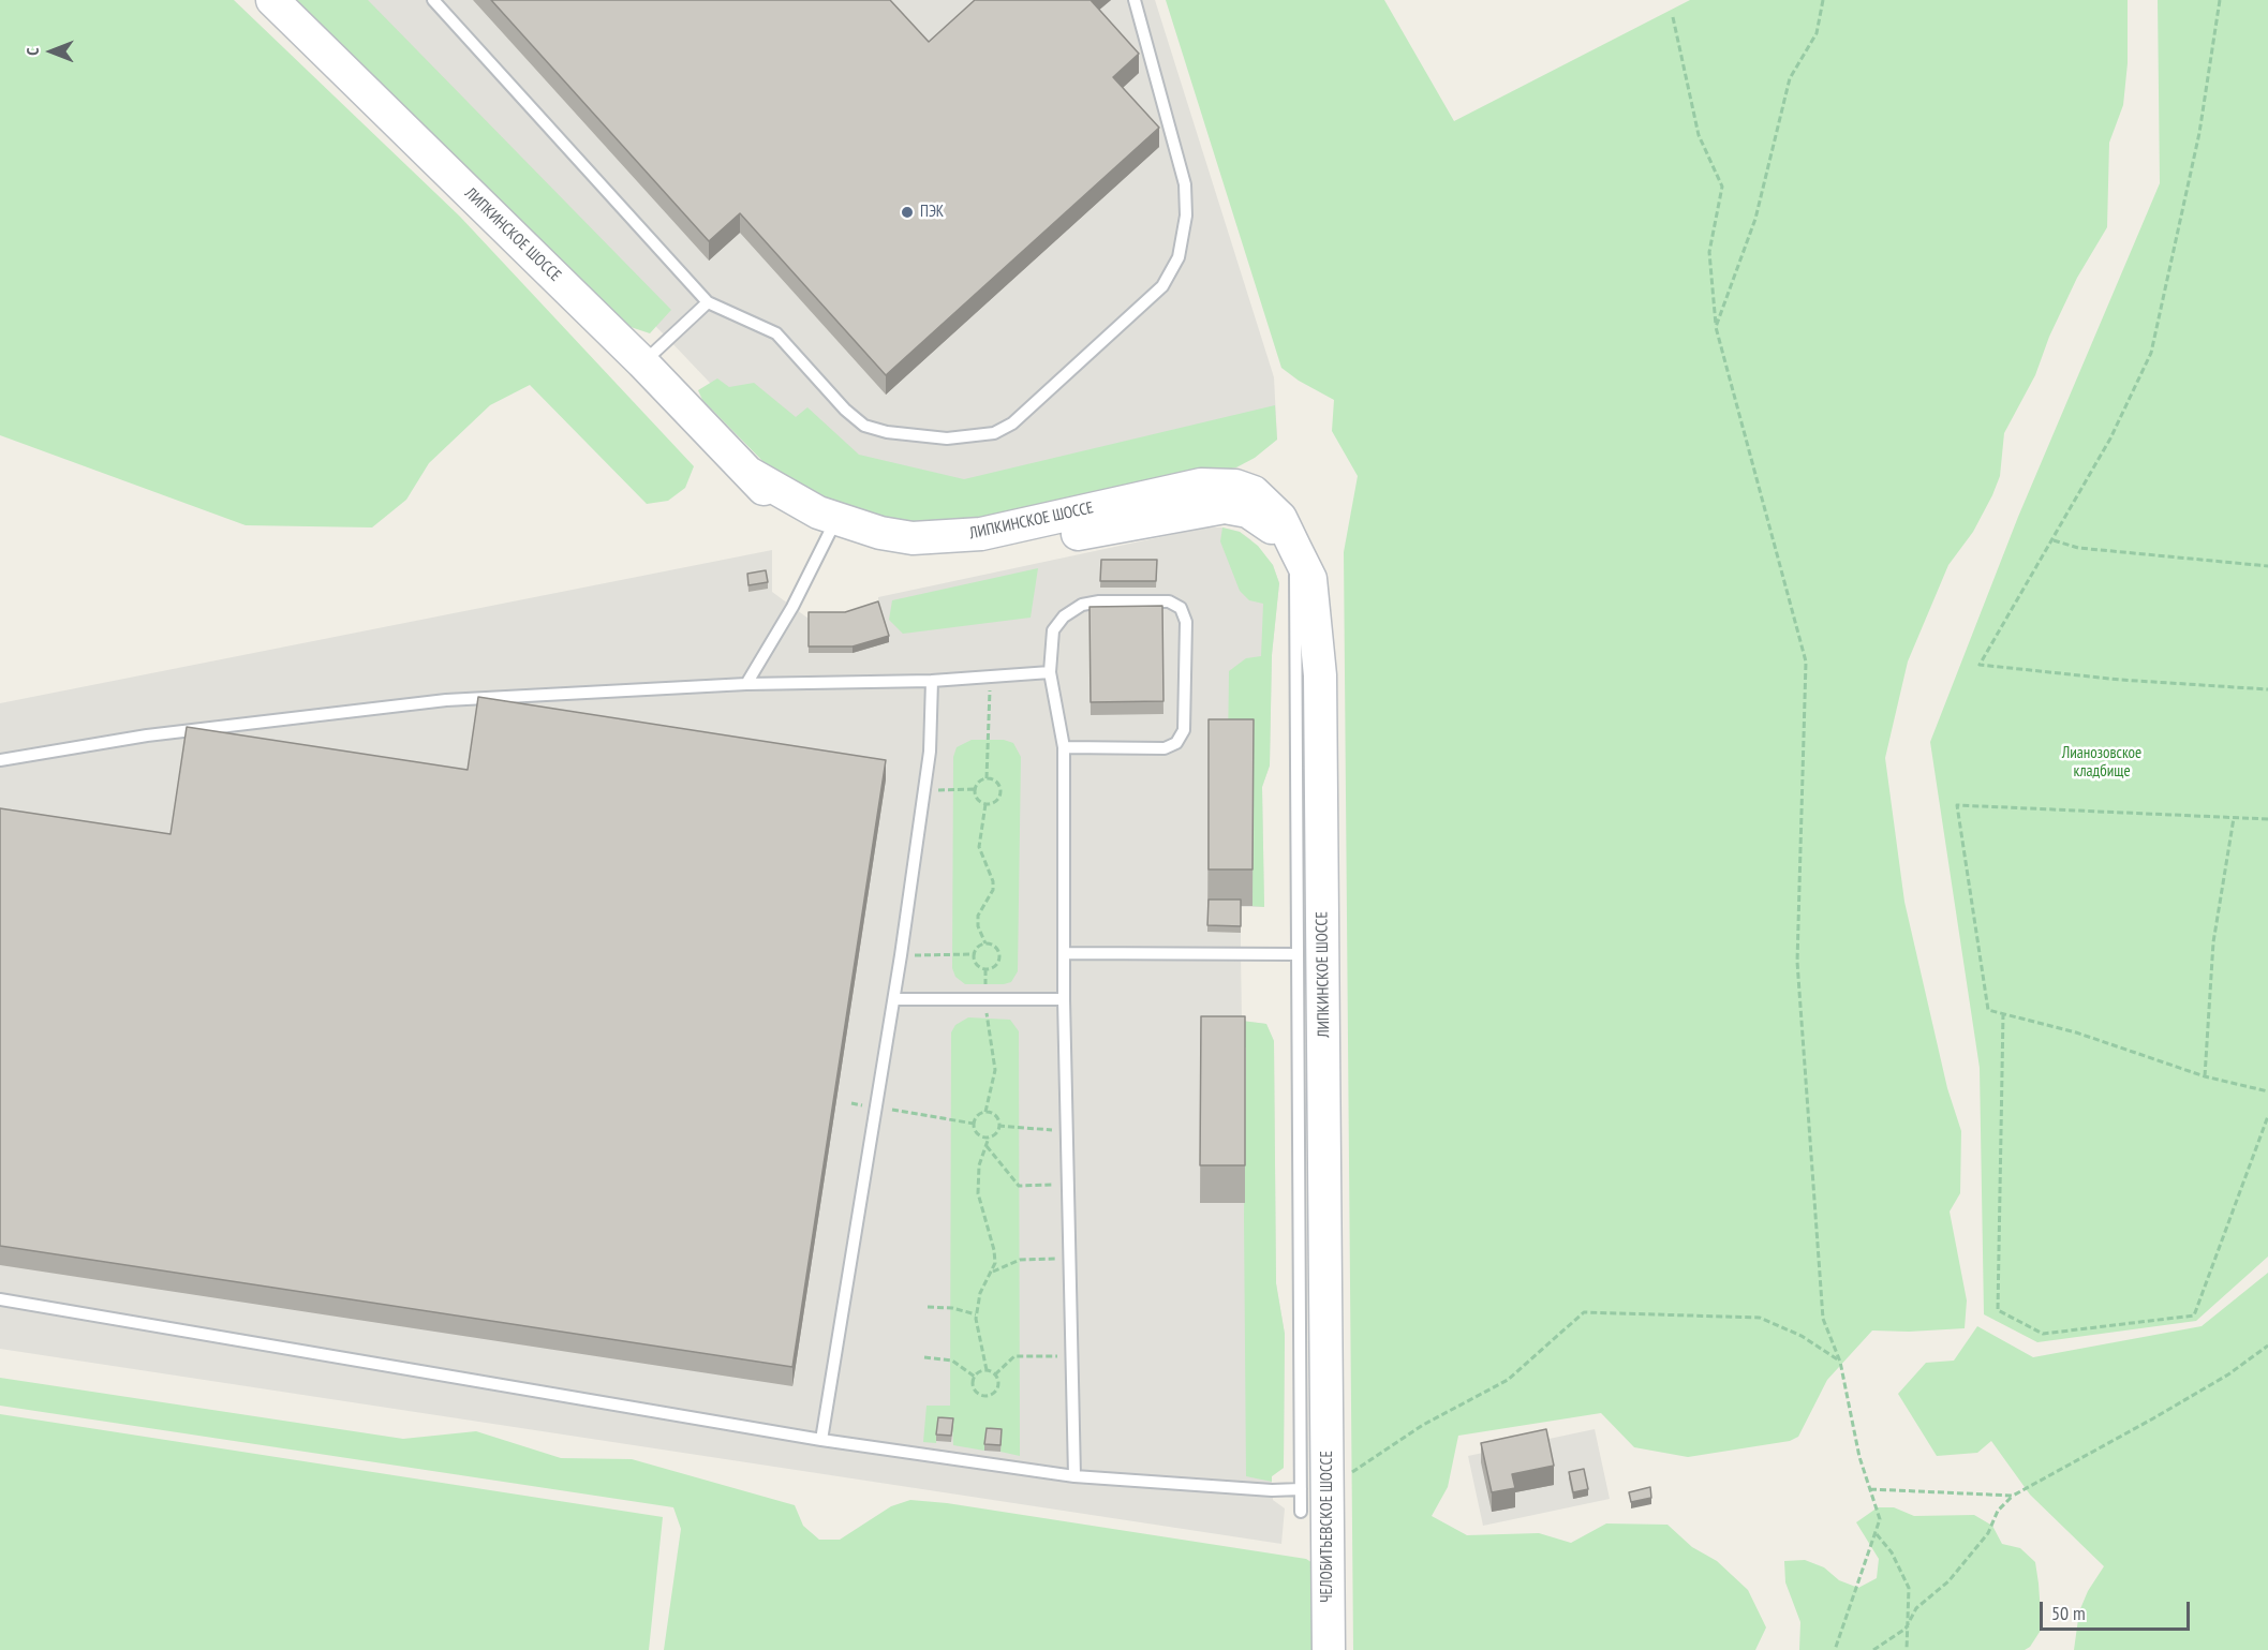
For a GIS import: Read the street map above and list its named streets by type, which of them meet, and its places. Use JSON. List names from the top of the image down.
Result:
{
  "streets": {
    "street": ["ЛИПКИНСКОЕ ШОССЕ", "ЧЕЛОБИТЬЕВСКОЕ ШОССЕ"]
  },
  "crossings": [
    ["ЛИПКИНСКОЕ ШОССЕ", "ЧЕЛОБИТЬЕВСКОЕ ШОССЕ"]
  ],
  "parks": ["Лианозовское кладбище"],
  "places": ["ПЭК"],
  "scale_bar": "50 m",
  "north": "left"
}
